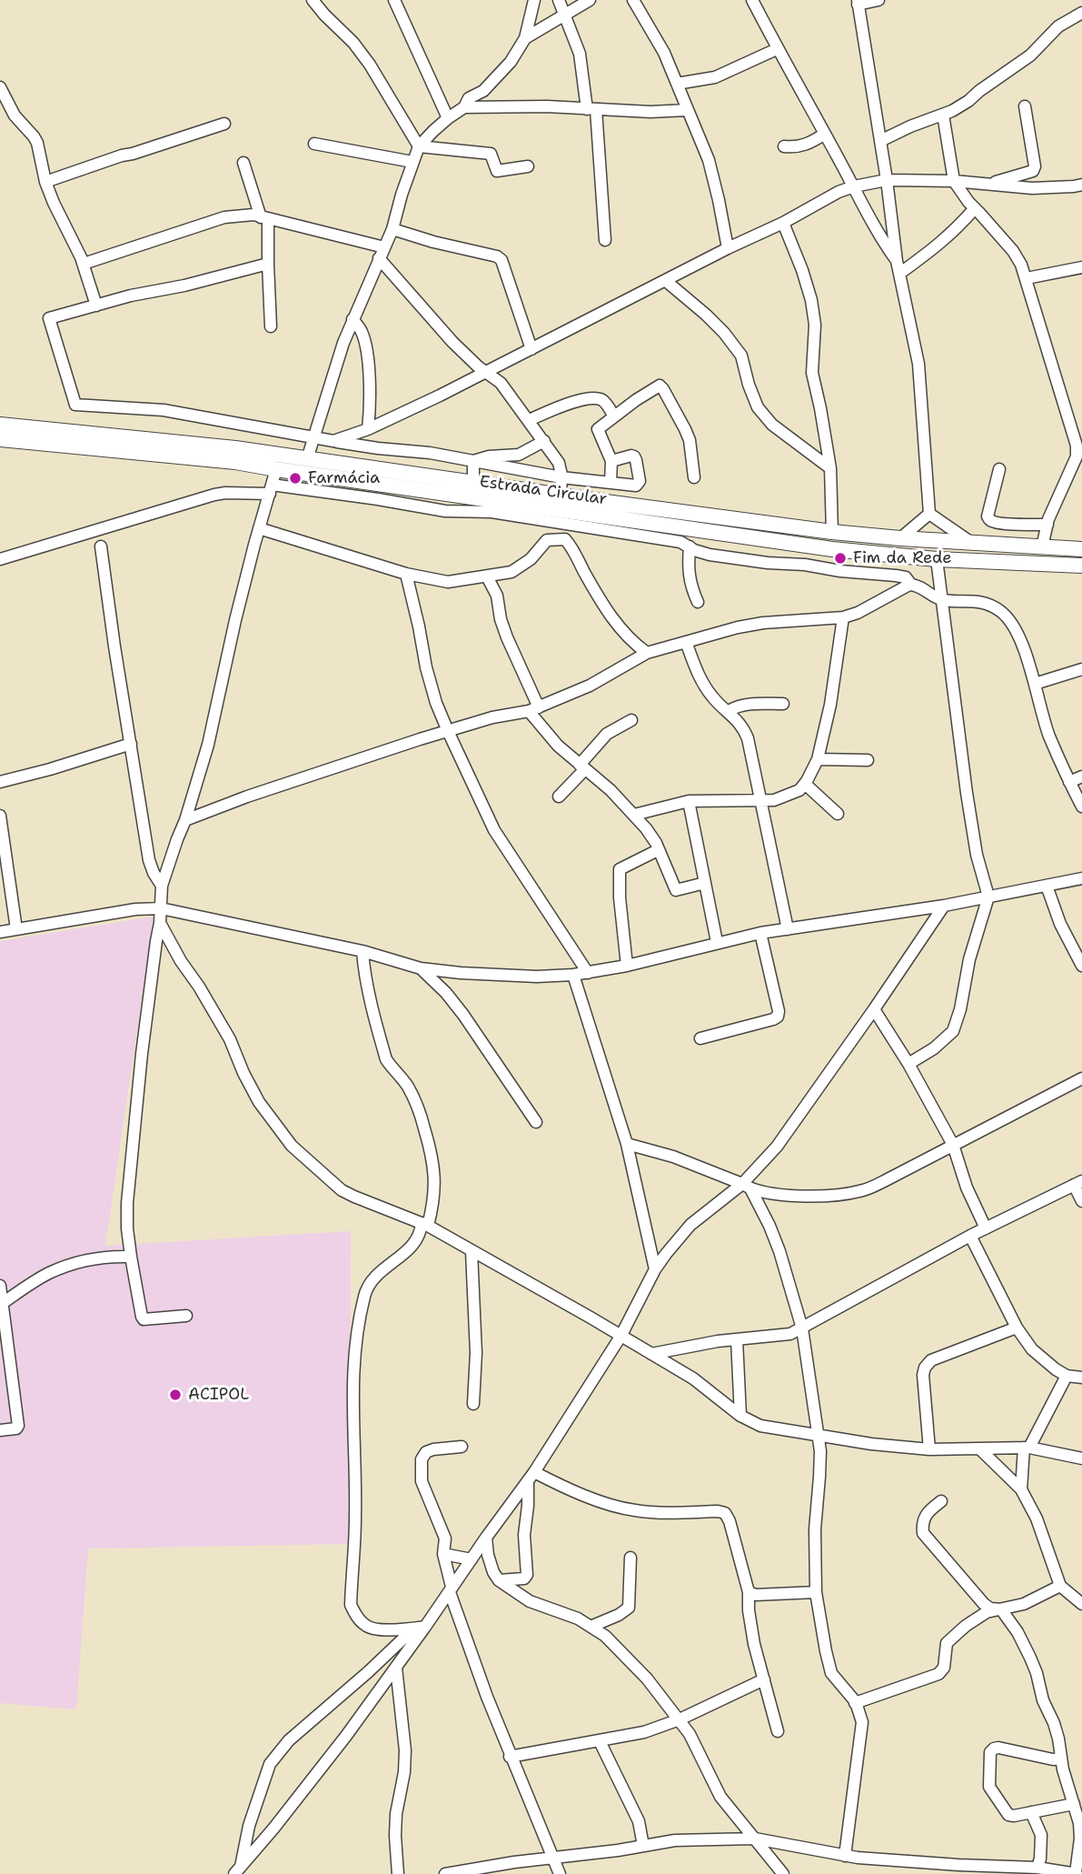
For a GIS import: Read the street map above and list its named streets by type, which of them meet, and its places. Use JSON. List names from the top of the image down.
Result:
{
  "streets": {
    "main road": ["Estrada Circular"]
  },
  "places": ["Farmácia", "Fim da Rede", "ACIPOL"]
}
